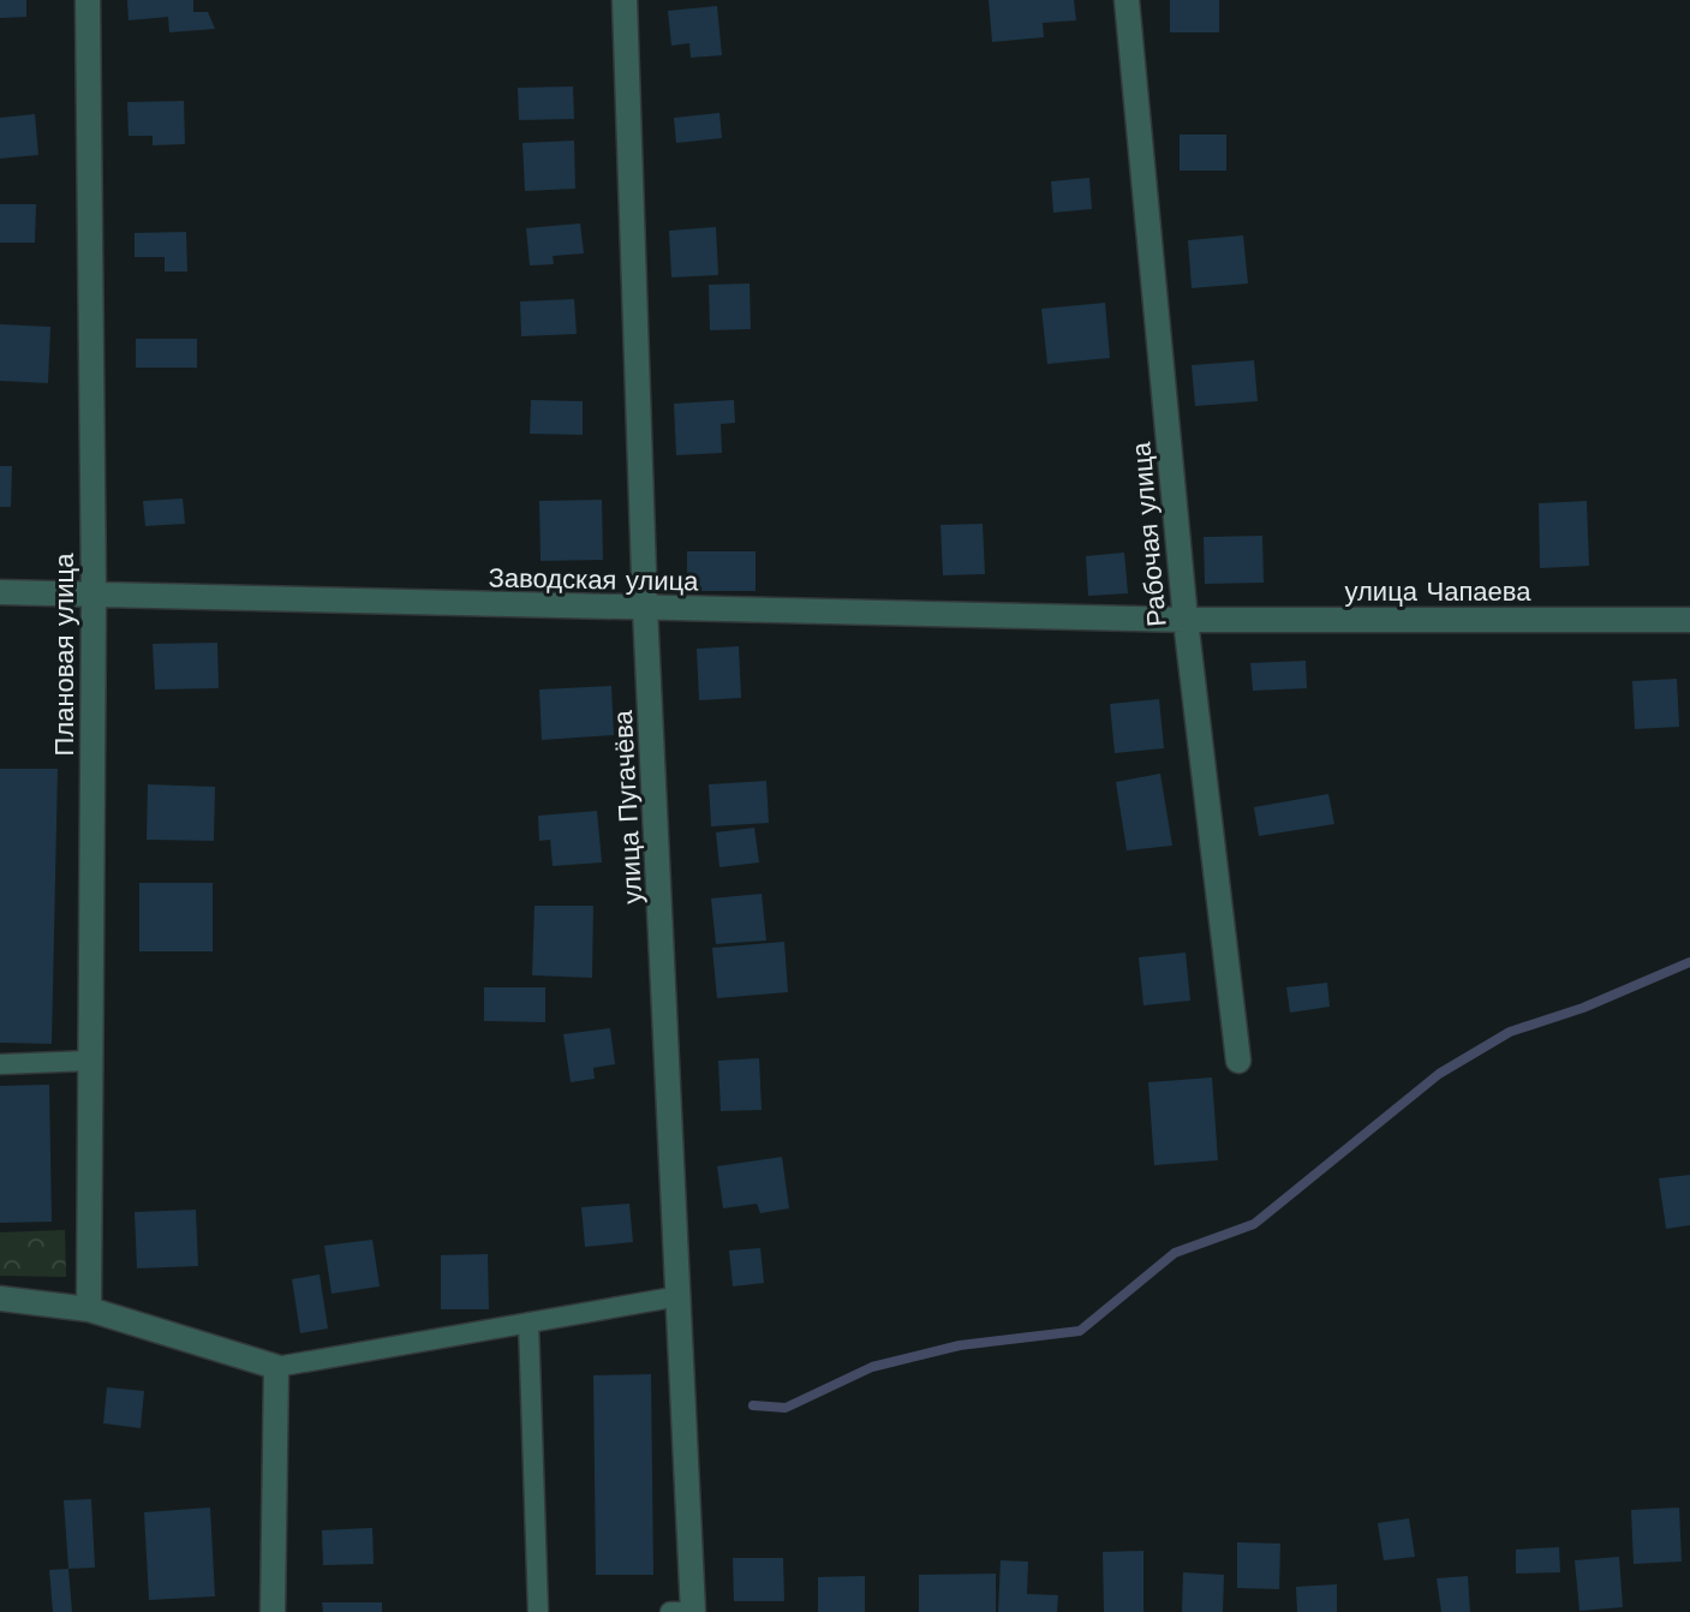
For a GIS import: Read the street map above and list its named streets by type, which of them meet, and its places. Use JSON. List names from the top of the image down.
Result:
{
  "streets": {
    "street": [
      "Рабочая улица",
      "Заводская улица",
      "улица Чапаева",
      "Плановая улица",
      "улица Пугачёва"
    ]
  },
  "crossings": [
    ["Рабочая улица", "Заводская улица"],
    ["Рабочая улица", "улица Чапаева"],
    ["Заводская улица", "улица Чапаева"],
    ["Заводская улица", "Плановая улица"],
    ["Заводская улица", "улица Пугачёва"]
  ]
}
